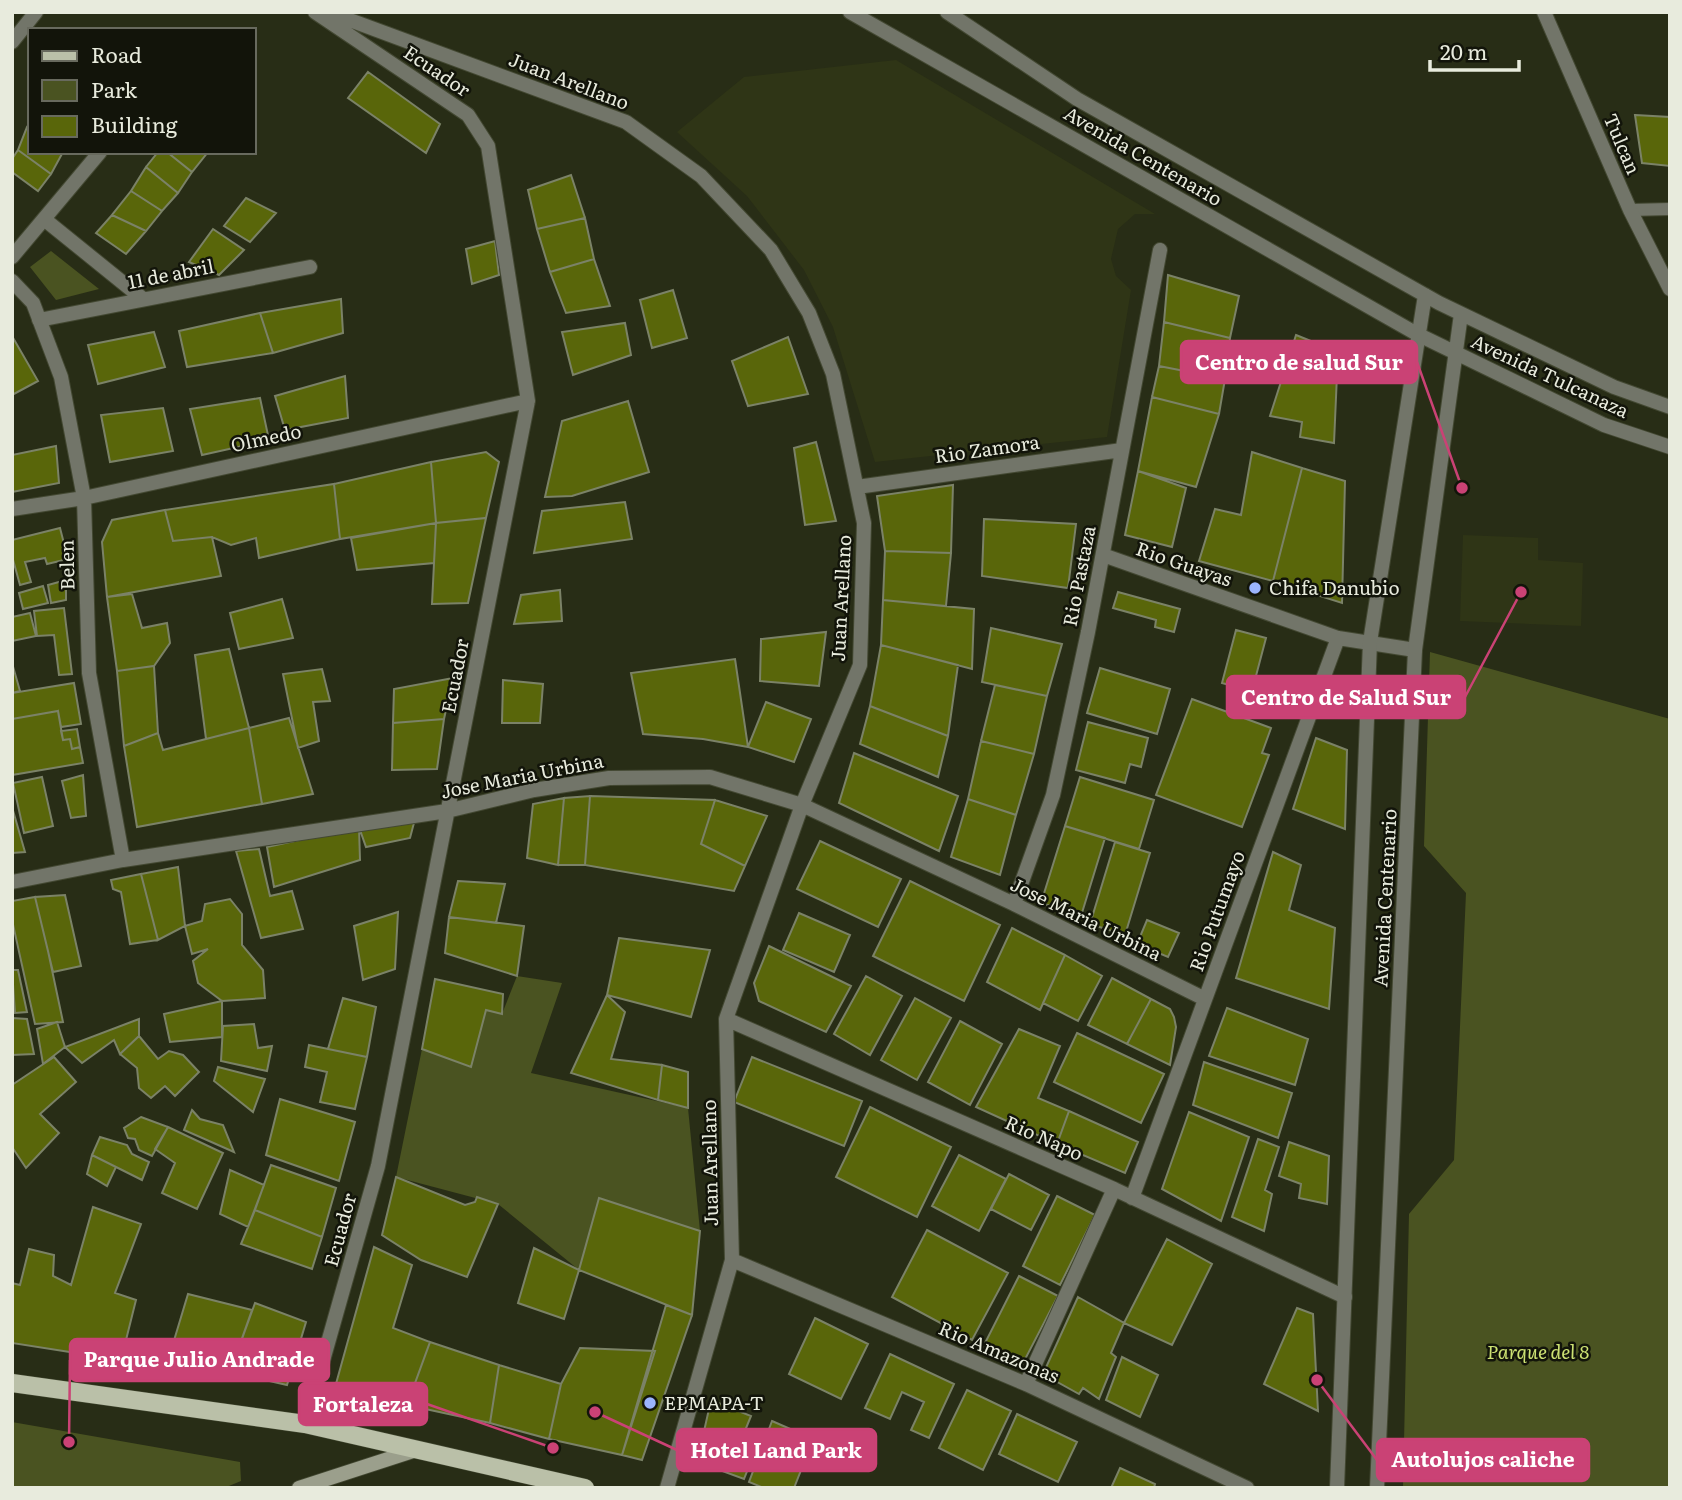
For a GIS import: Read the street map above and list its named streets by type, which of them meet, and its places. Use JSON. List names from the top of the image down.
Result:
{
  "streets": {
    "street": [
      "Ecuador",
      "Juan Arellano",
      "Tulcan",
      "Avenida Centenario",
      "11 de abril",
      "Avenida Tulcanaza",
      "Olmedo",
      "Rio Zamora",
      "Rio Guayas",
      "Belen",
      "Rio Pastaza",
      "Jose Maria Urbina",
      "Rio Putumayo",
      "Rio Napo",
      "Rio Amazonas"
    ]
  },
  "crossings": [
    ["Ecuador", "Olmedo"],
    ["Ecuador", "Jose Maria Urbina"],
    ["Juan Arellano", "Rio Zamora"],
    ["Juan Arellano", "Jose Maria Urbina"],
    ["Juan Arellano", "Rio Napo"],
    ["Juan Arellano", "Rio Amazonas"],
    ["Avenida Centenario", "Avenida Tulcanaza"],
    ["Avenida Centenario", "Rio Guayas"],
    ["Avenida Centenario", "Rio Napo"],
    ["11 de abril", "Belen"],
    ["Olmedo", "Belen"],
    ["Rio Zamora", "Rio Pastaza"],
    ["Rio Guayas", "Rio Pastaza"],
    ["Rio Guayas", "Rio Putumayo"],
    ["Belen", "Jose Maria Urbina"],
    ["Rio Pastaza", "Jose Maria Urbina"],
    ["Jose Maria Urbina", "Rio Putumayo"],
    ["Rio Putumayo", "Rio Napo"]
  ],
  "parks": ["Parque del 8"],
  "places": [
    "Centro de salud Sur",
    "Chifa Danubio",
    "Centro de Salud Sur",
    "Autolujos caliche",
    "EPMAPA-T",
    "Hotel Land Park",
    "Parque Julio Andrade",
    "Fortaleza"
  ],
  "legend": ["Road", "Park", "Building"],
  "scale_bar": "20 m"
}
